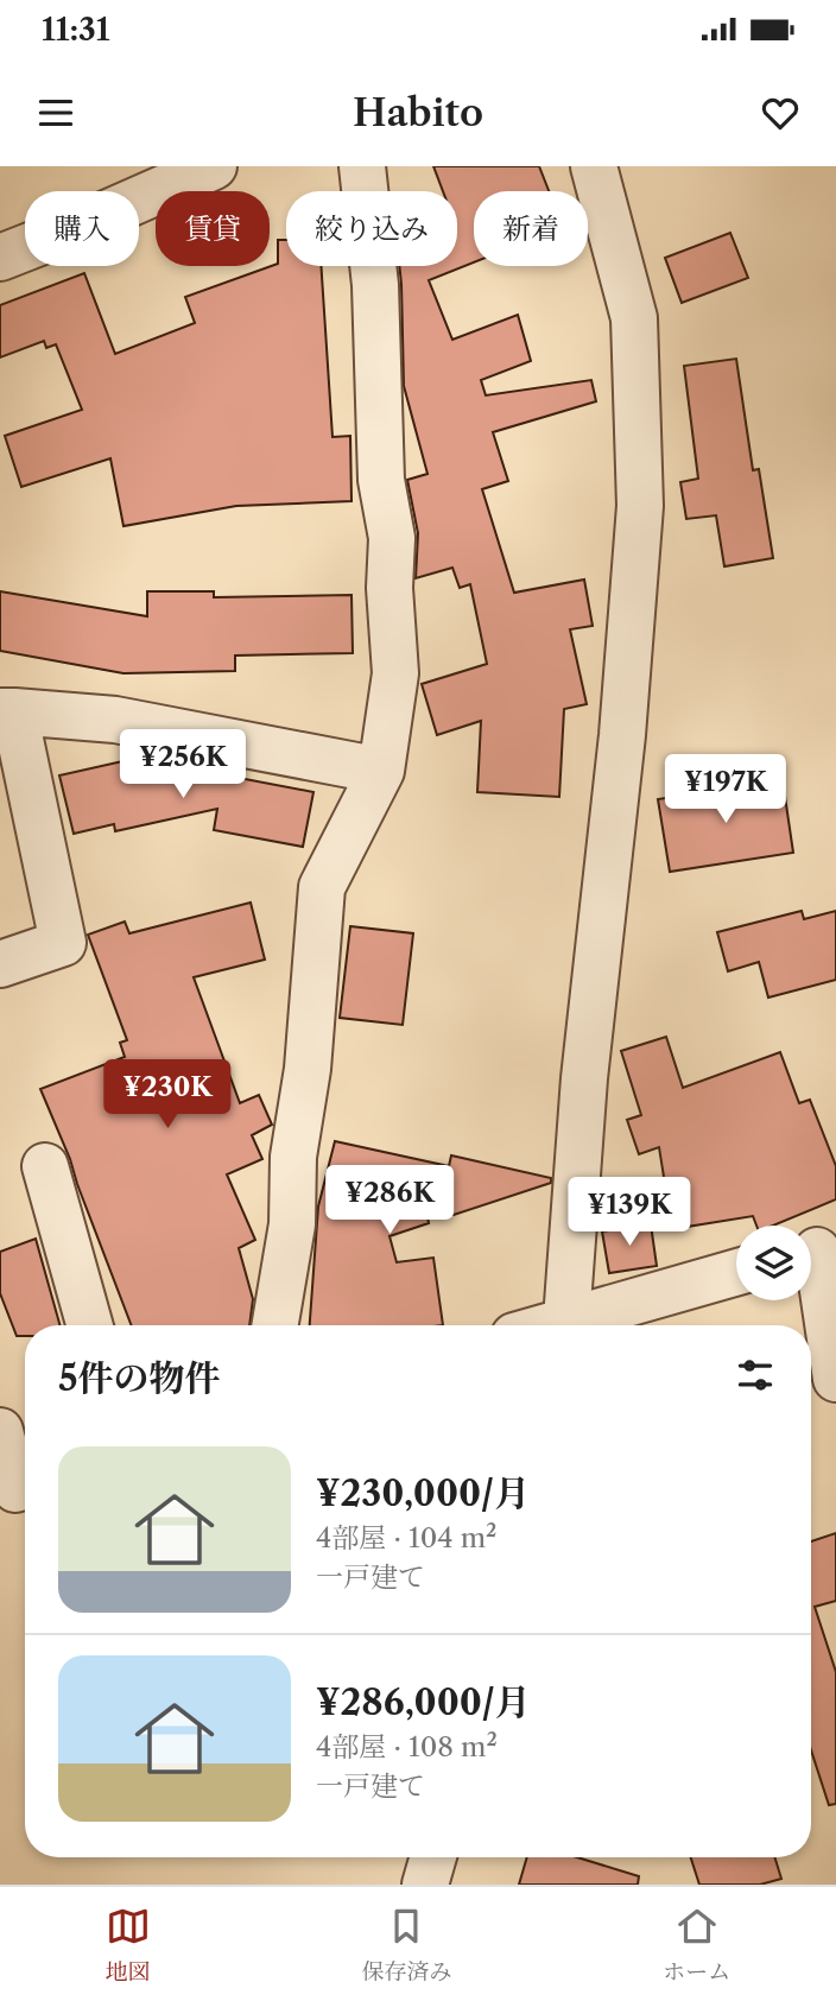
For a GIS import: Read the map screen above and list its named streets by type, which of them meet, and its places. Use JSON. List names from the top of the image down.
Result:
{
  "page": {
    "status": "11:31",
    "header": "Habito",
    "chip": [
      "購入",
      "賃貸",
      "絞り込み",
      "新着"
    ],
    "price": [
      "¥256K",
      "¥197K",
      "¥230K",
      "¥286K",
      "¥139K"
    ],
    "heading": "5件の物件",
    "list": [
      {
        "name": "¥230,000/月",
        "note": "4部屋 · 104 m² · 一戸建て"
      },
      {
        "name": "¥286,000/月",
        "note": "4部屋 · 108 m² · 一戸建て"
      }
    ],
    "tabs": ["地図", "保存済み", "ホーム"]
  }
}
